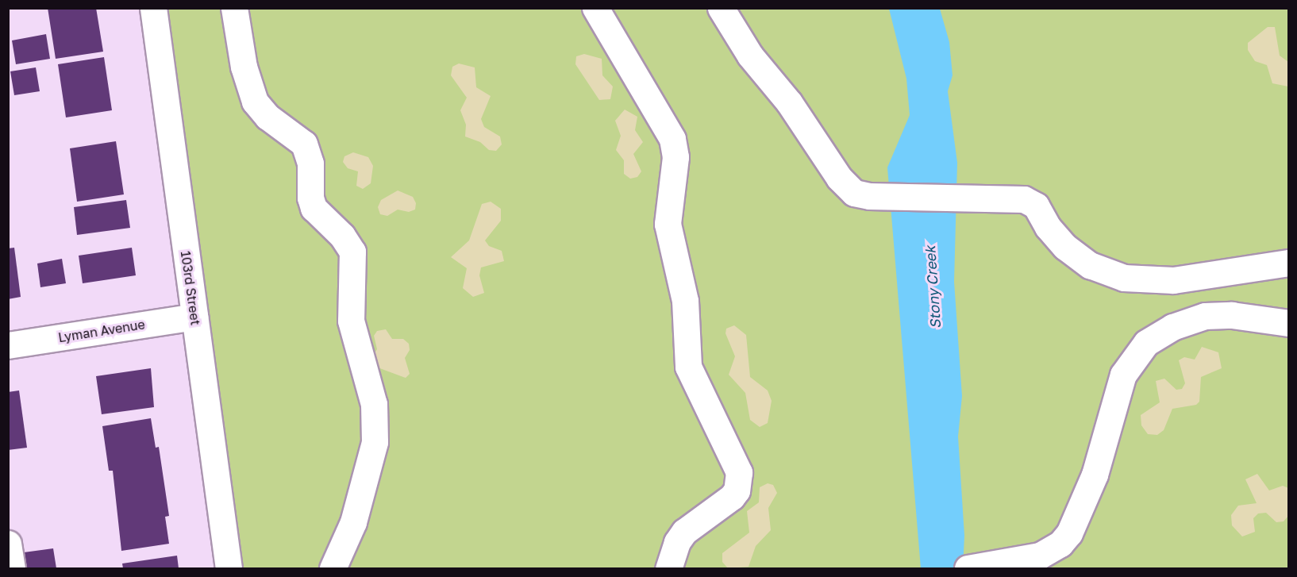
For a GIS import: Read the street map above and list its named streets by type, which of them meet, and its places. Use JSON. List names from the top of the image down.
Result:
{
  "streets": {
    "street": ["103rd Street", "Lyman Avenue"]
  },
  "crossings": [
    ["103rd Street", "Lyman Avenue"]
  ],
  "water": ["Stony Creek"]
}
